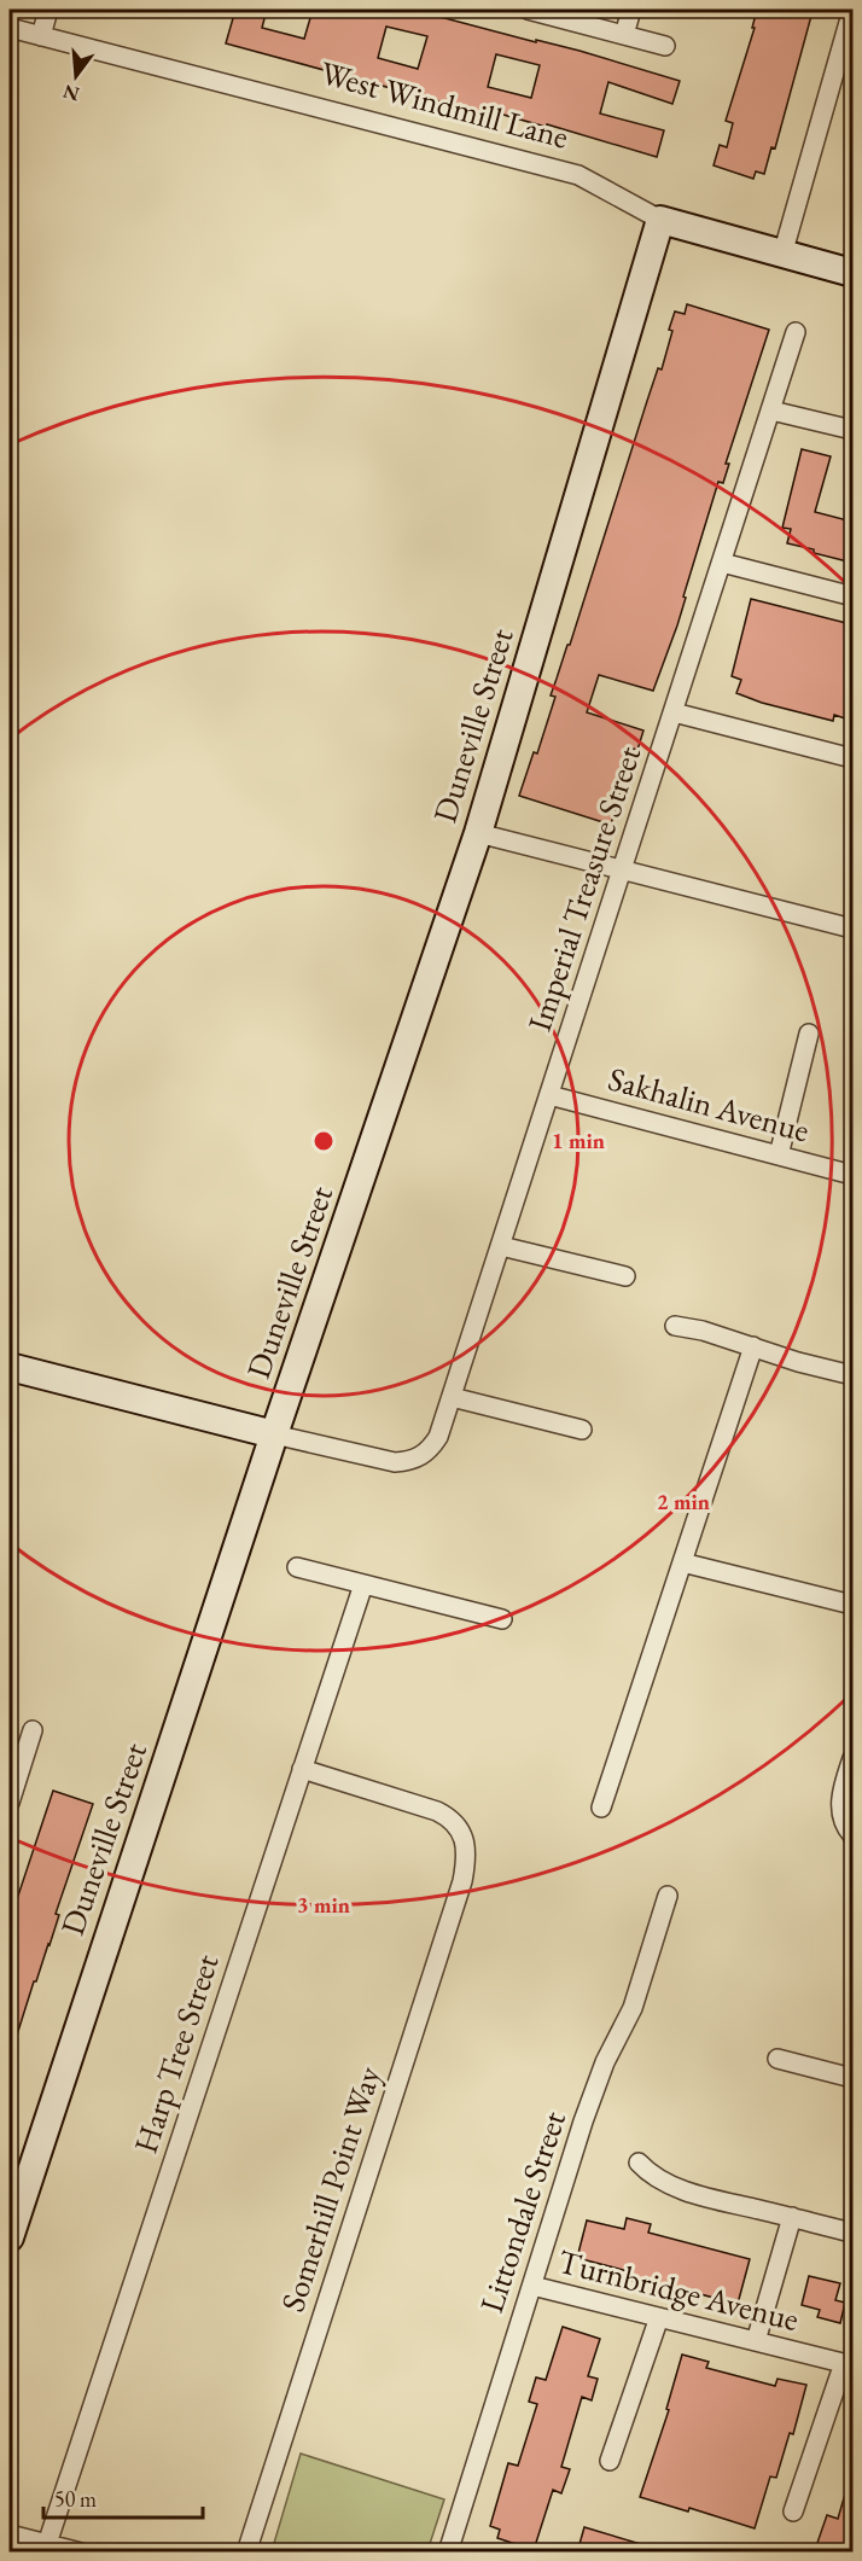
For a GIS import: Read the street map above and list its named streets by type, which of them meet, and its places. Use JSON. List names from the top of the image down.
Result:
{
  "streets": {
    "street": [
      "West Windmill Lane",
      "Duneville Street",
      "Imperial Treasure Street",
      "Sakhalin Avenue",
      "Harp Tree Street",
      "Somerhill Point Way",
      "Littondale Street",
      "Turnbridge Avenue"
    ]
  },
  "crossings": [
    ["West Windmill Lane", "Duneville Street"],
    ["Duneville Street", "Imperial Treasure Street"],
    ["Imperial Treasure Street", "Sakhalin Avenue"],
    ["Harp Tree Street", "Somerhill Point Way"],
    ["Littondale Street", "Turnbridge Avenue"]
  ],
  "scale_bar": "50 m",
  "north": "bottom",
  "rings": ["1 min", "2 min", "3 min"]
}
